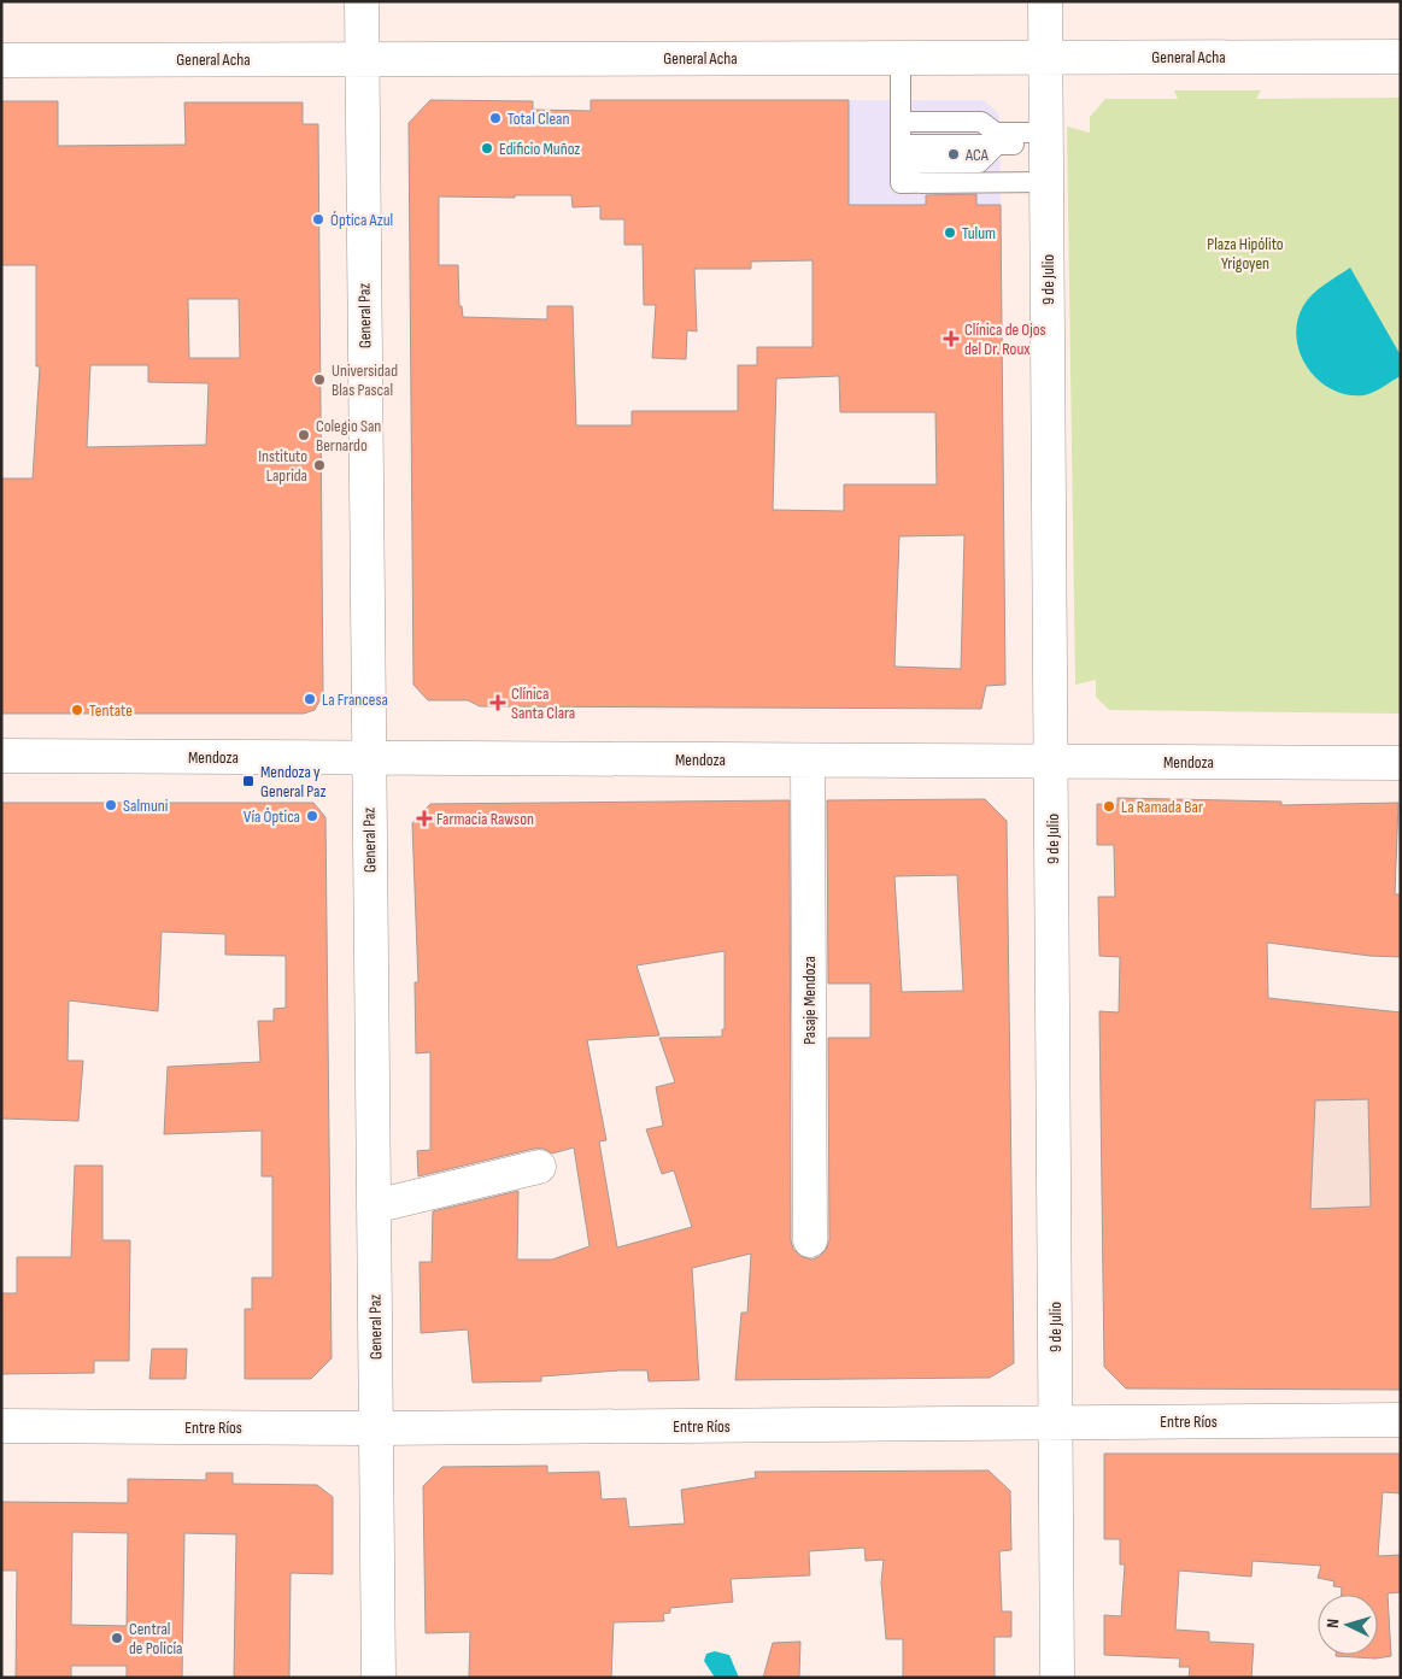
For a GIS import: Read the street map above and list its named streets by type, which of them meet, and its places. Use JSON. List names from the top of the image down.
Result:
{
  "streets": {
    "street": [
      "General Acha",
      "9 de Julio",
      "General Paz",
      "Mendoza",
      "Pasaje Mendoza",
      "Entre Ríos"
    ]
  },
  "crossings": [
    ["General Acha", "9 de Julio"],
    ["General Acha", "General Paz"],
    ["9 de Julio", "Mendoza"],
    ["9 de Julio", "Entre Ríos"],
    ["General Paz", "Mendoza"],
    ["General Paz", "Entre Ríos"],
    ["Mendoza", "Pasaje Mendoza"]
  ],
  "parks": ["Plaza Hipólito Yrigoyen"],
  "places": {
    "other": [
      "Total Clean",
      "Edificio Muñoz",
      "ACA",
      "Óptica Azul",
      "Tulum",
      "Universidad Blas Pascal",
      "Colegio San Bernardo",
      "Instituto Laprida",
      "La Francesa",
      "Tentate",
      "Salmuni",
      "La Ramada Bar",
      "Vía Óptica",
      "Central de Policía"
    ],
    "health": ["Clínica de Ojos del Dr. Roux", "Clínica Santa Clara", "Farmacia Rawson"],
    "transit": ["Mendoza y General Paz"]
  },
  "north": "left"
}
